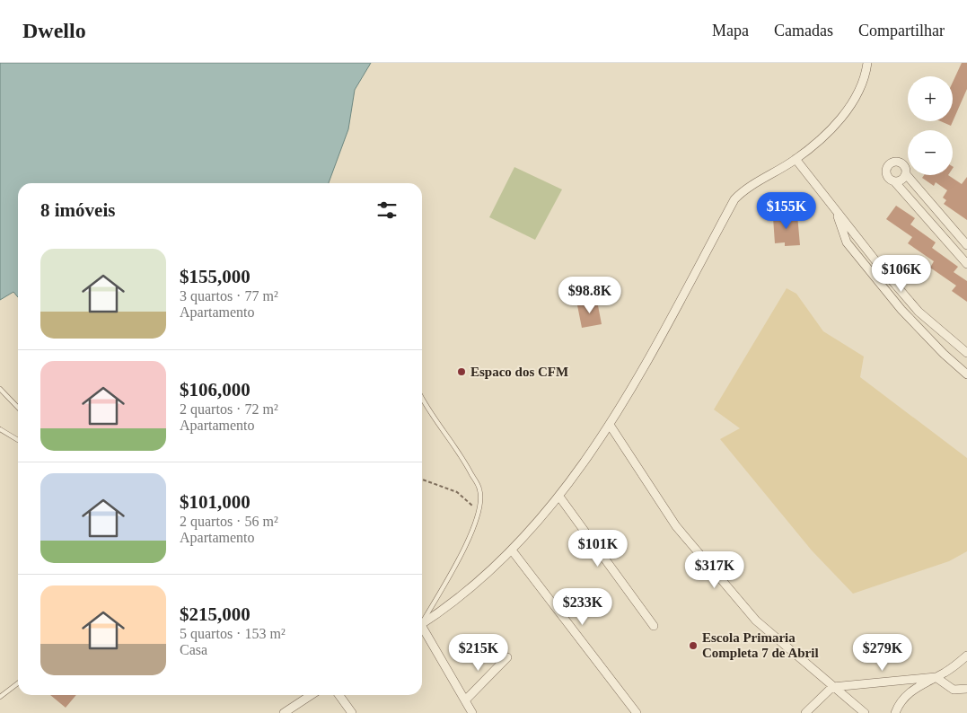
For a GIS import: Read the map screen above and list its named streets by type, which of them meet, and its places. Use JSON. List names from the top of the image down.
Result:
{
  "places": ["Espaco dos CFM", "Escola Primaria Completa 7 de Abril"],
  "page": {
    "header": "Dwello",
    "nav": ["Mapa", "Camadas", "Compartilhar"],
    "map_buttons": ["+", "−"],
    "heading": "8 imóveis",
    "price": [
      "$155K",
      "$106K",
      "$98.8K",
      "$101K",
      "$317K",
      "$233K",
      "$215K",
      "$279K"
    ],
    "list": [
      {
        "name": "$155,000",
        "note": "3 quartos · 77 m² · Apartamento"
      },
      {
        "name": "$106,000",
        "note": "2 quartos · 72 m² · Apartamento"
      },
      {
        "name": "$101,000",
        "note": "2 quartos · 56 m² · Apartamento"
      },
      {
        "name": "$215,000",
        "note": "5 quartos · 153 m² · Casa"
      }
    ]
  }
}
